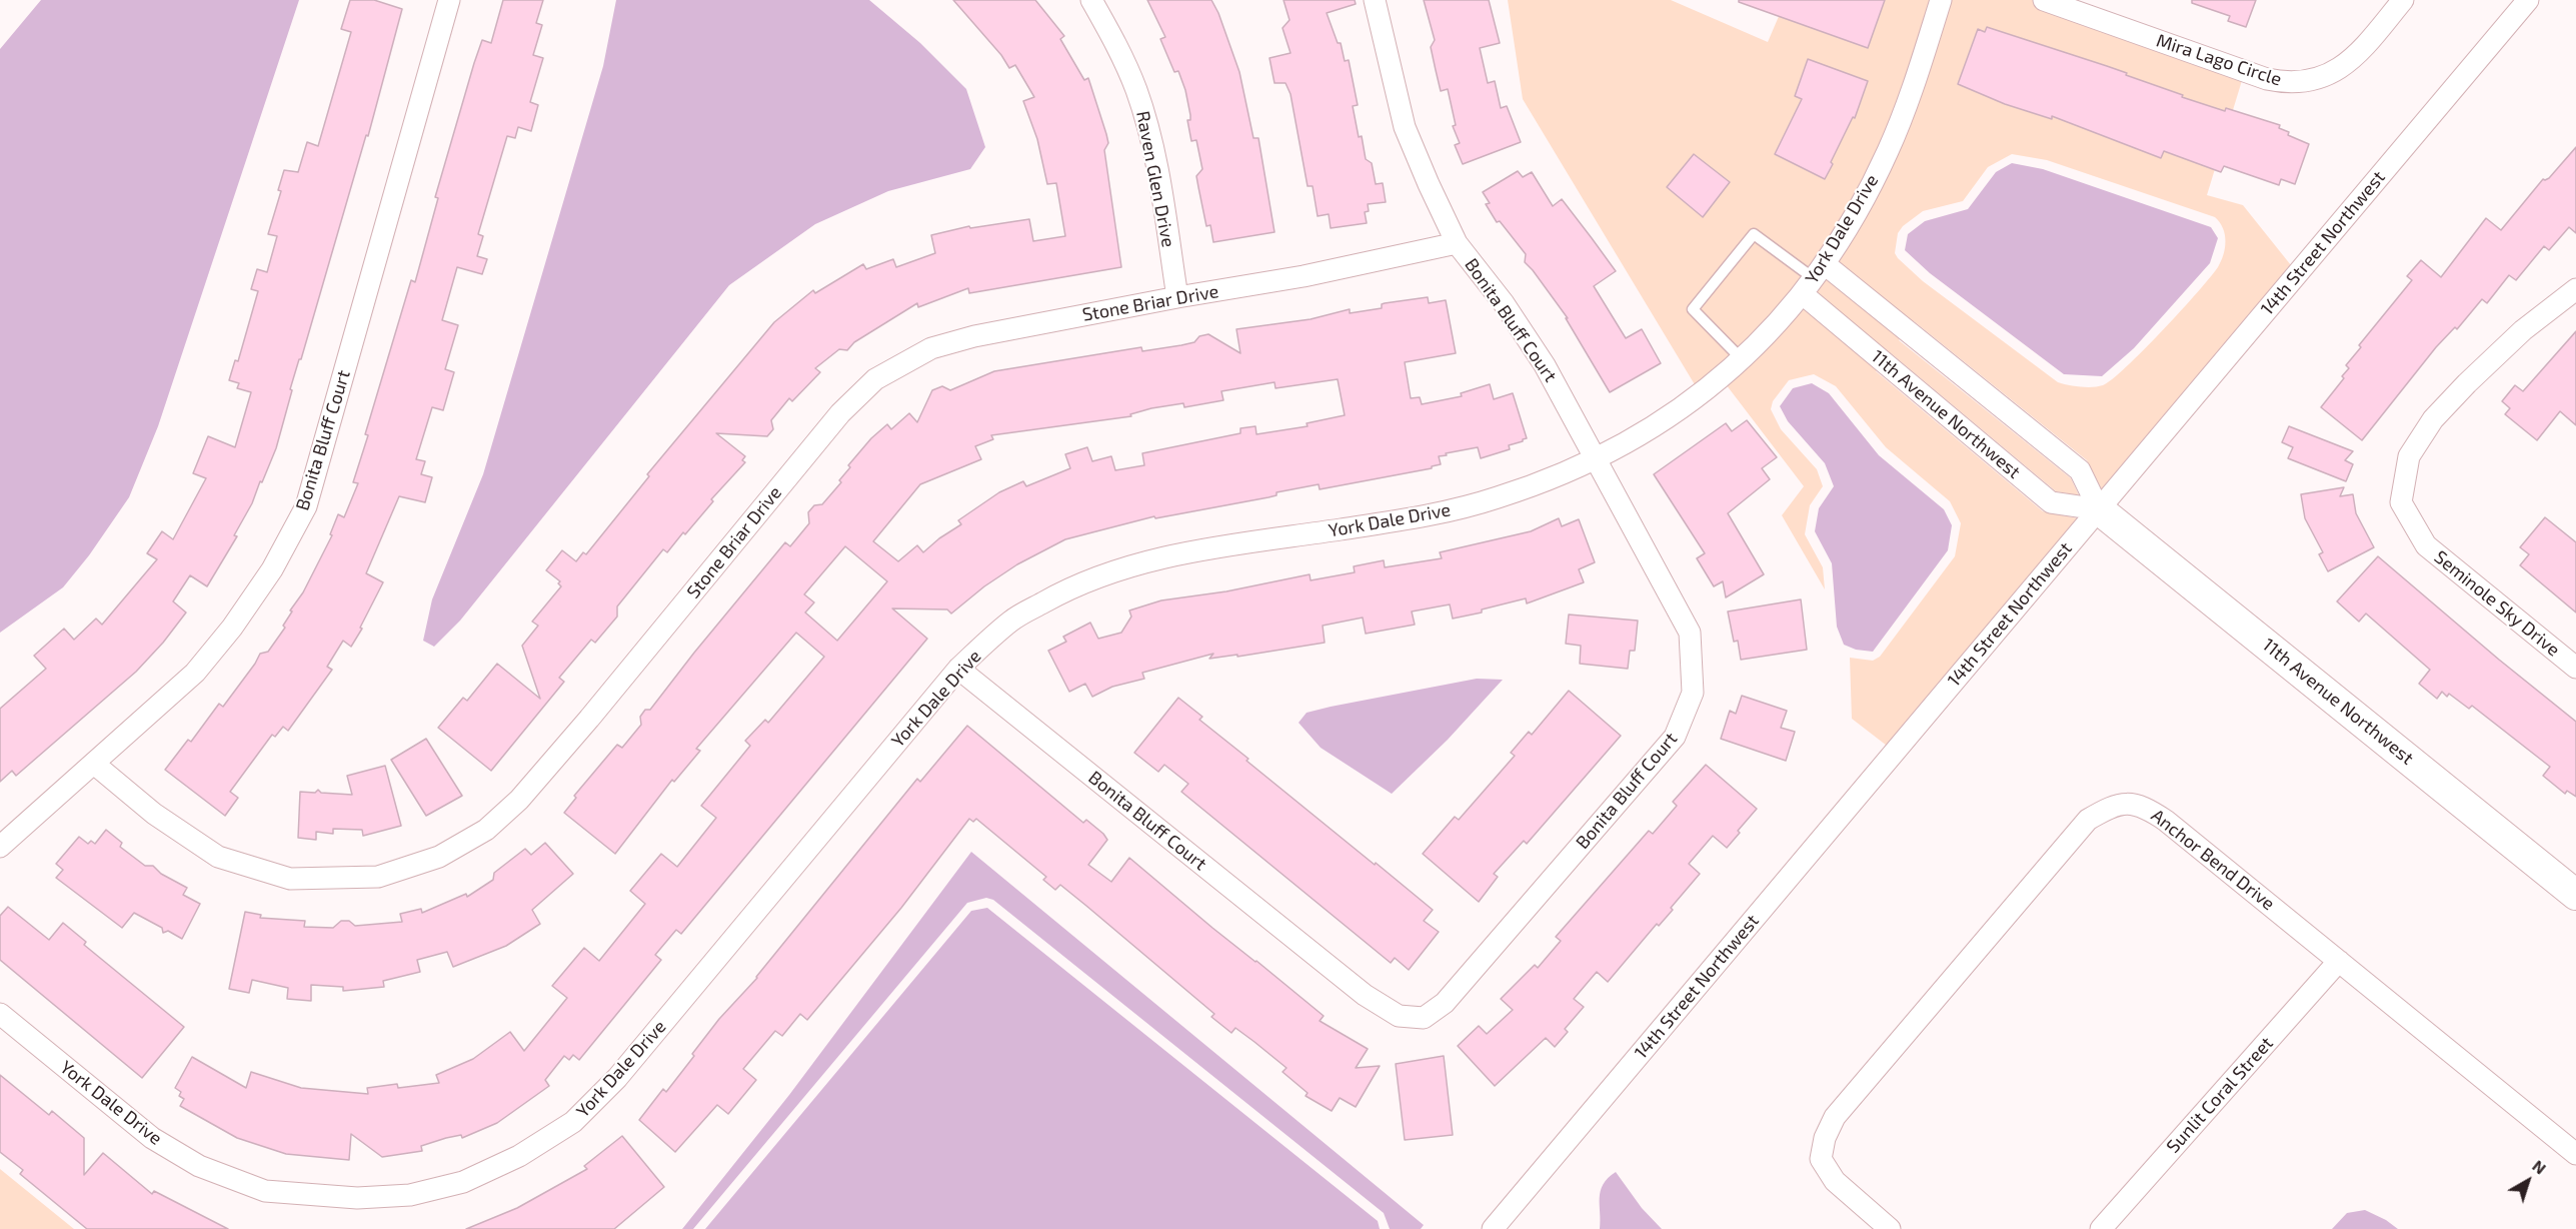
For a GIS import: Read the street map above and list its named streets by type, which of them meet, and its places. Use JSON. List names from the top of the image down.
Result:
{
  "streets": {
    "street": [
      "Mira Lago Circle",
      "Raven Glen Drive",
      "York Dale Drive",
      "14th Street Northwest",
      "Stone Briar Drive",
      "Bonita Bluff Court",
      "11th Avenue Northwest",
      "Seminole Sky Drive",
      "Anchor Bend Drive",
      "Sunlit Coral Street"
    ]
  },
  "crossings": [
    ["Raven Glen Drive", "Stone Briar Drive"],
    ["York Dale Drive", "Bonita Bluff Court"],
    ["York Dale Drive", "11th Avenue Northwest"],
    ["14th Street Northwest", "11th Avenue Northwest"],
    ["Stone Briar Drive", "Bonita Bluff Court"],
    ["Anchor Bend Drive", "Sunlit Coral Street"]
  ],
  "north": "top right"
}
